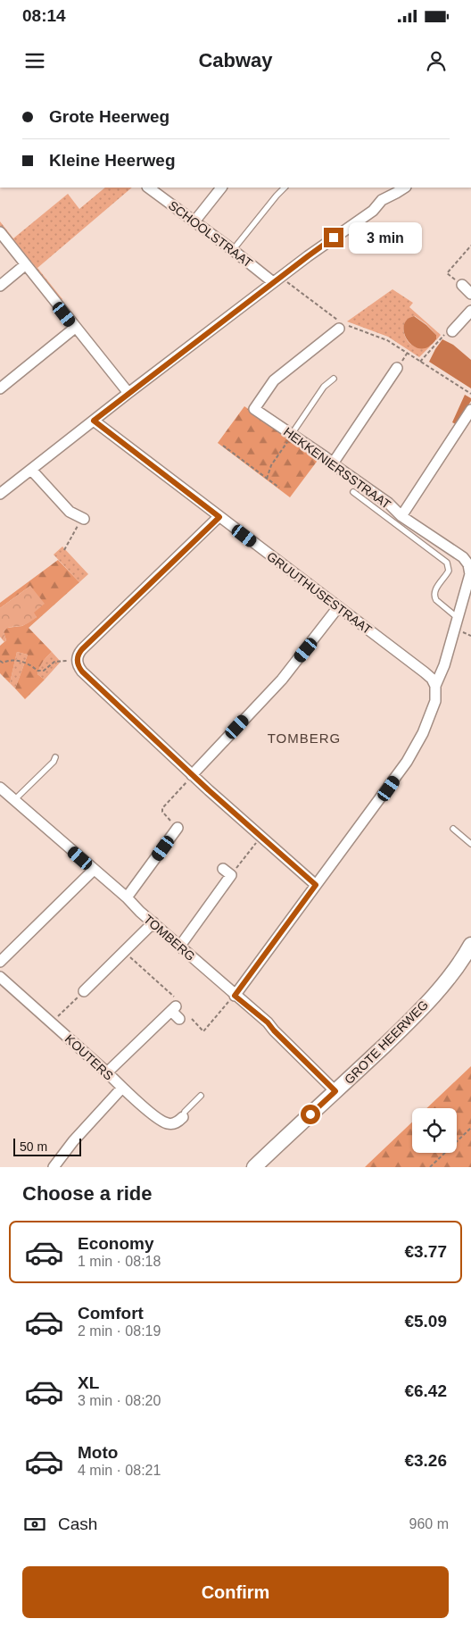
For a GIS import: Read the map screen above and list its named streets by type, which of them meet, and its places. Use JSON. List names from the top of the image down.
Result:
{
  "streets": {
    "street": [
      "SCHOOLSTRAAT",
      "HEKKENIERSSTRAAT",
      "GRUUTHUSESTRAAT",
      "TOMBERG",
      "GROTE HEERWEG",
      "KOUTERS"
    ]
  },
  "crossings": [
    ["HEKKENIERSSTRAAT", "GRUUTHUSESTRAAT"],
    ["HEKKENIERSSTRAAT", "TOMBERG"],
    ["TOMBERG", "GROTE HEERWEG"]
  ],
  "districts": ["TOMBERG"],
  "scale_bar": "50 m",
  "page": {
    "status": "08:14",
    "header": "Cabway",
    "banner": ["Grote Heerweg", "Kleine Heerweg"],
    "bubble": "3 min",
    "scale": "50 m",
    "heading": "Choose a ride",
    "list": [
      {
        "name": "Economy",
        "note": "1 min · 08:18",
        "value": "€3.77"
      },
      {
        "name": "Comfort",
        "note": "2 min · 08:19",
        "value": "€5.09"
      },
      {
        "name": "XL",
        "note": "3 min · 08:20",
        "value": "€6.42"
      },
      {
        "name": "Moto",
        "note": "4 min · 08:21",
        "value": "€3.26"
      }
    ],
    "pay": ["Cash", "960 m"],
    "buttons": "Confirm"
  }
}
